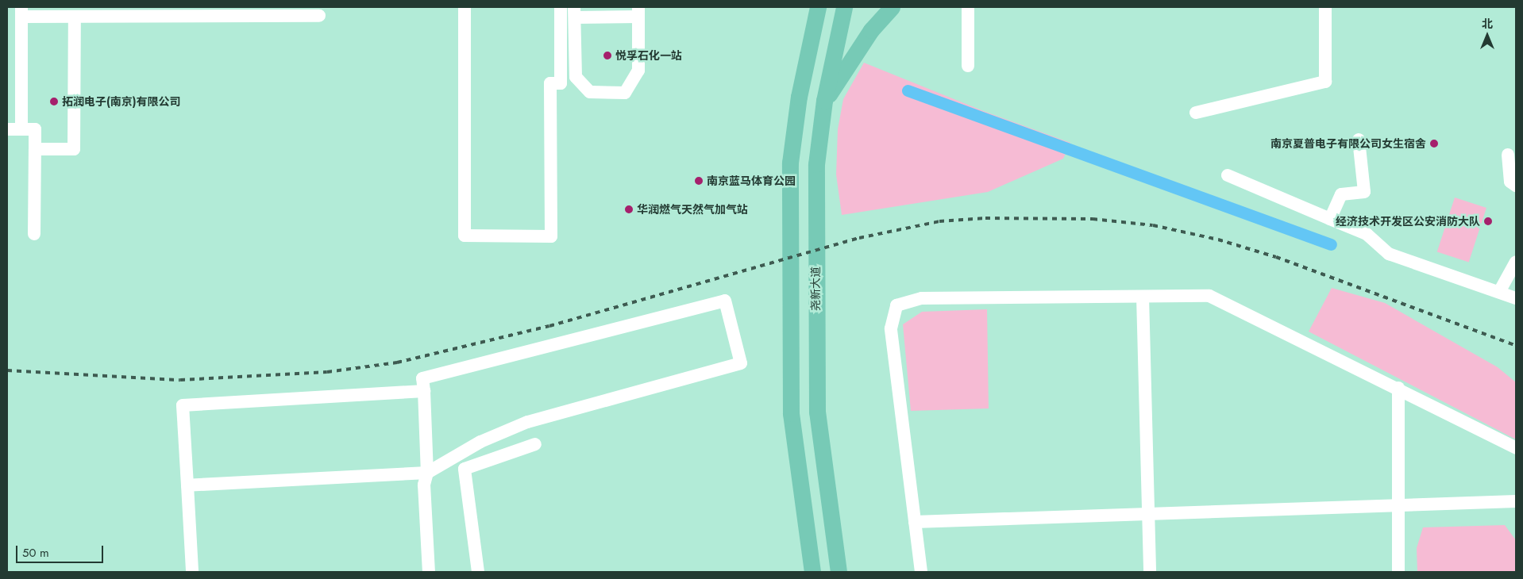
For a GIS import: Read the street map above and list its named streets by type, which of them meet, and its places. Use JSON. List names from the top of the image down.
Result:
{
  "streets": {
    "main road": ["尧新大道"]
  },
  "places": [
    "悦孚石化一站",
    "拓润电子(南京)有限公司",
    "南京夏普电子有限公司女生宿舍",
    "南京蓝马体育公园",
    "华润燃气天然气加气站",
    "经济技术开发区公安消防大队"
  ],
  "scale_bar": "50 m",
  "north": "top"
}
